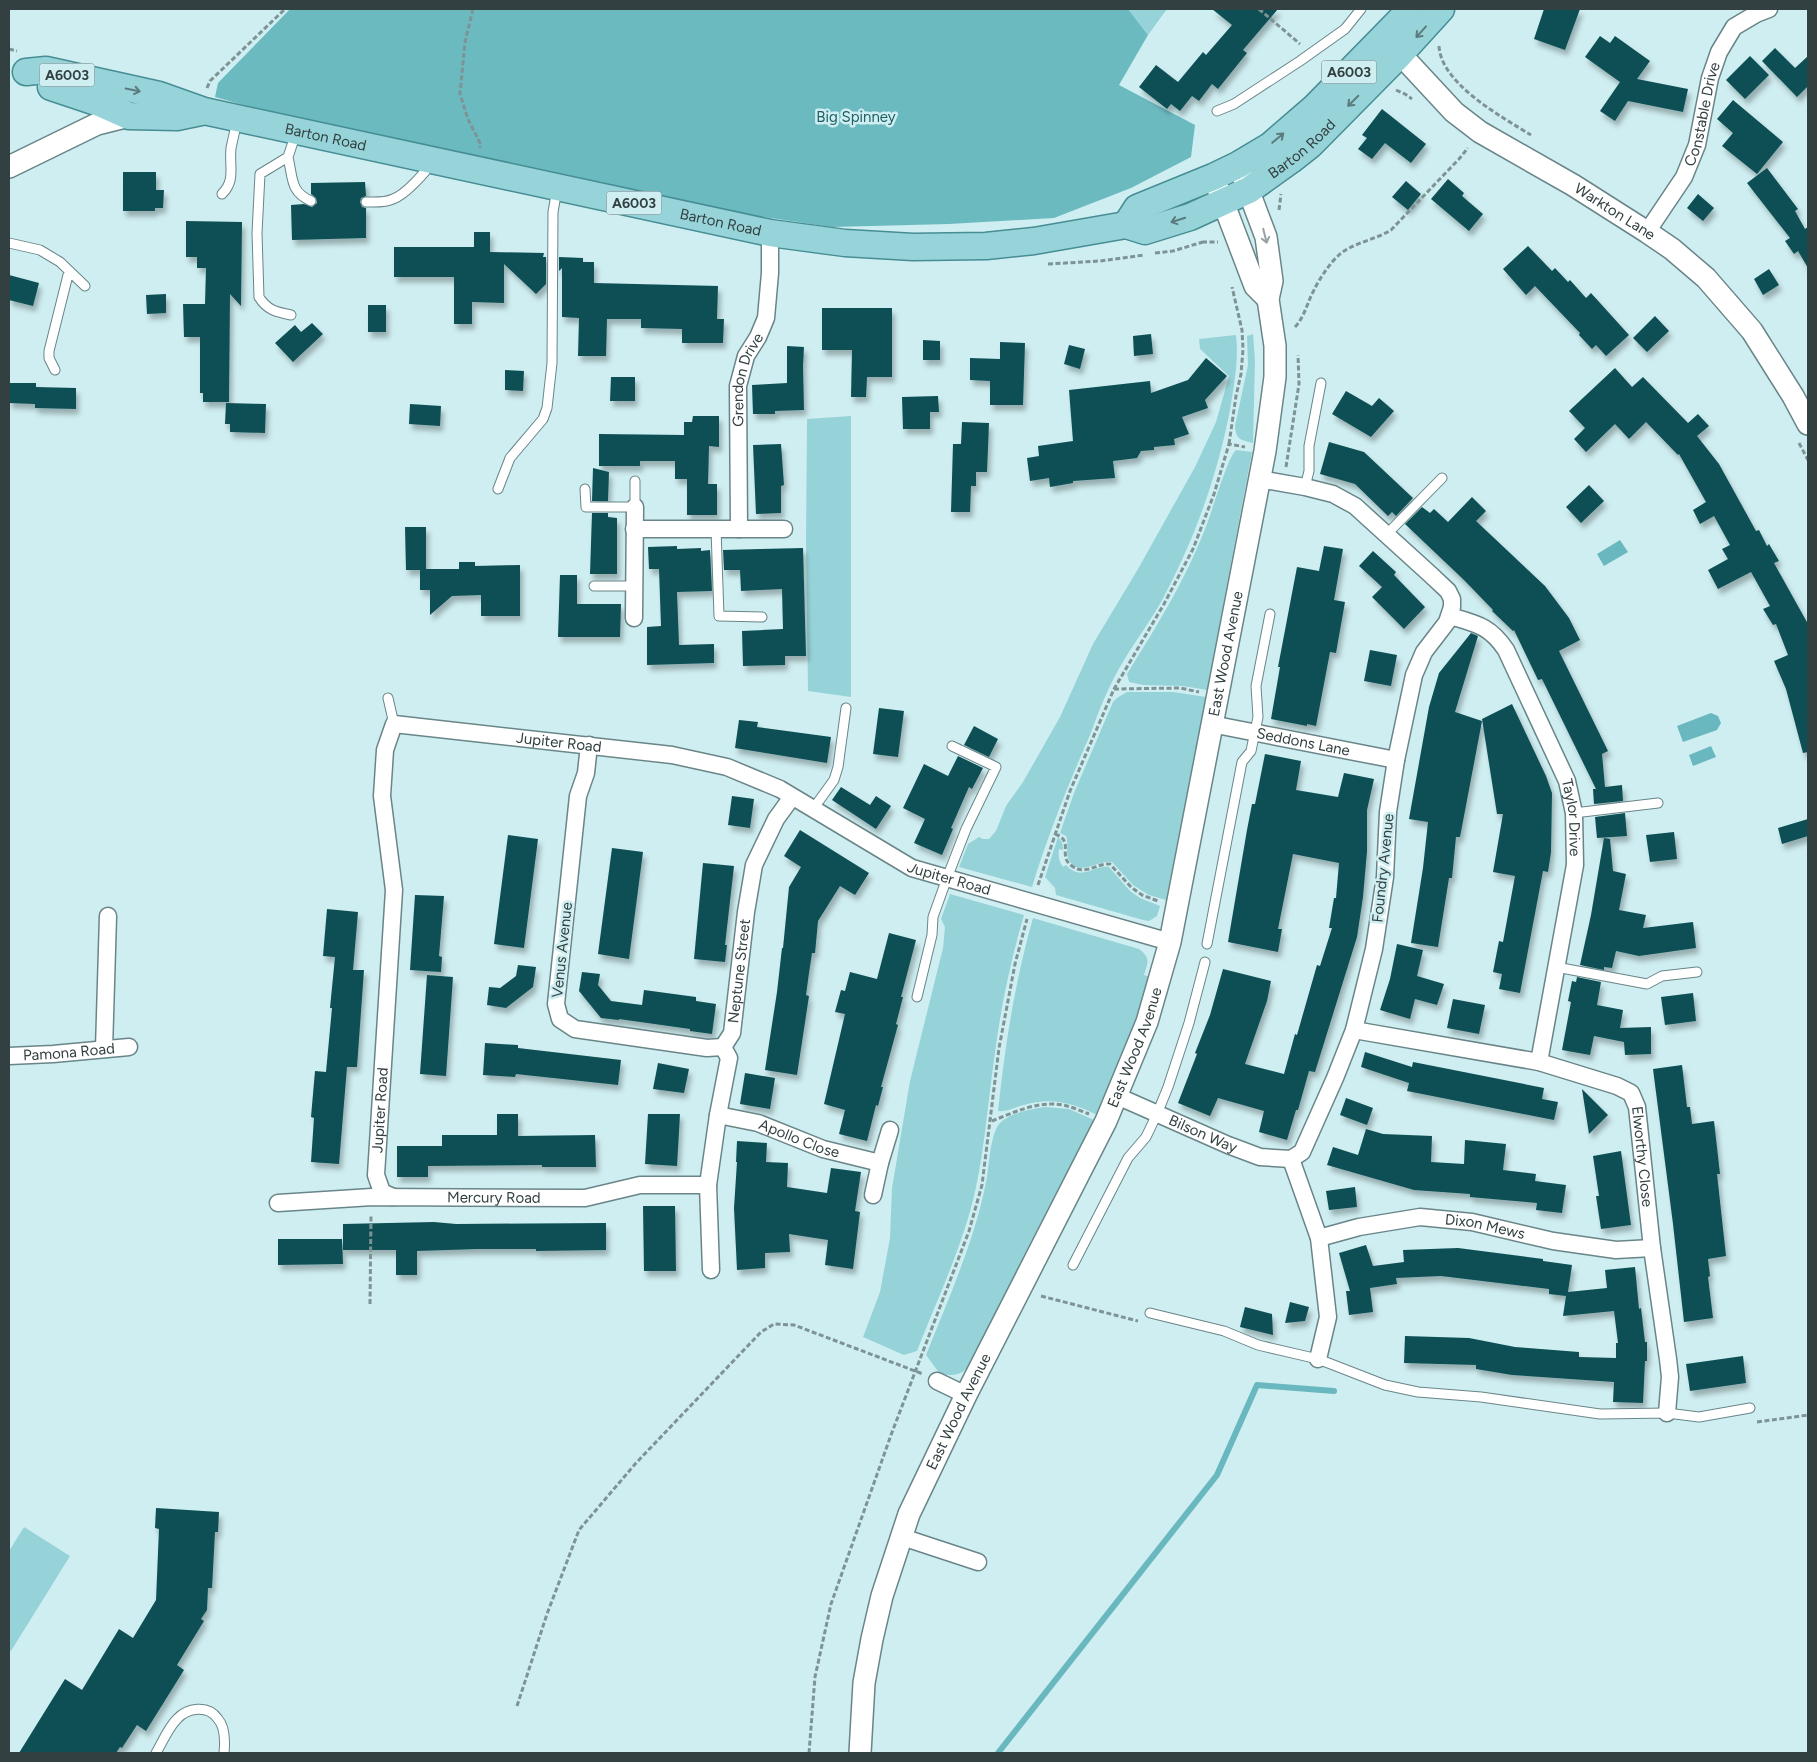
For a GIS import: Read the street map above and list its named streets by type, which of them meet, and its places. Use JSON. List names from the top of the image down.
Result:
{
  "streets": {
    "main road": ["A6003", "Barton Road"],
    "street": [
      "Constable Drive",
      "Warkton Lane",
      "Grendon Drive",
      "East Wood Avenue",
      "Jupiter Road",
      "Seddons Lane",
      "Taylor Drive",
      "Foundry Avenue",
      "Venus Avenue",
      "Neptune Street",
      "Pamona Road",
      "Bilson Way",
      "Apollo Close",
      "Elworthy Close",
      "Mercury Road",
      "Dixon Mews"
    ]
  },
  "crossings": [
    ["Constable Drive", "Warkton Lane"],
    ["Barton Road", "Warkton Lane"],
    ["Barton Road", "Grendon Drive"],
    ["Barton Road", "East Wood Avenue"],
    ["East Wood Avenue", "Jupiter Road"],
    ["East Wood Avenue", "Seddons Lane"],
    ["East Wood Avenue", "Bilson Way"],
    ["Jupiter Road", "Venus Avenue"],
    ["Jupiter Road", "Neptune Street"],
    ["Jupiter Road", "Mercury Road"],
    ["Seddons Lane", "Foundry Avenue"],
    ["Taylor Drive", "Foundry Avenue"],
    ["Taylor Drive", "Elworthy Close"],
    ["Foundry Avenue", "Bilson Way"],
    ["Foundry Avenue", "Elworthy Close"],
    ["Venus Avenue", "Neptune Street"],
    ["Elworthy Close", "Dixon Mews"]
  ],
  "parks": ["Big Spinney"]
}
